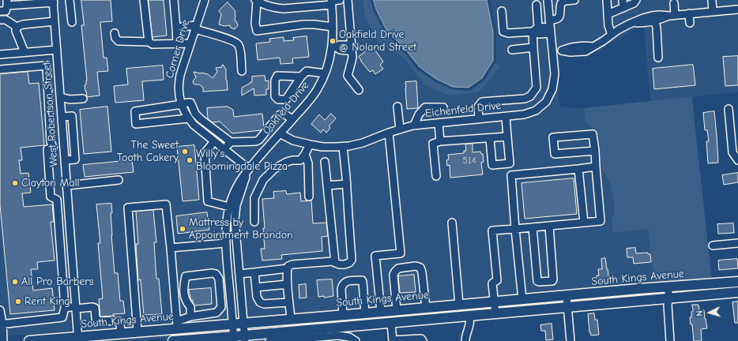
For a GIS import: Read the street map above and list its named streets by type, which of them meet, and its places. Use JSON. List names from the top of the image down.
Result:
{
  "streets": {
    "main road": ["South Kings Avenue"],
    "street": [
      "Corner Drive",
      "Oakfield Drive",
      "Eichenfeld Drive",
      "West Robertson Street"
    ]
  },
  "crossings": [
    ["Corner Drive", "Oakfield Drive"],
    ["Oakfield Drive", "Eichenfeld Drive"],
    ["Oakfield Drive", "South Kings Avenue"],
    ["West Robertson Street", "South Kings Avenue"]
  ],
  "places": [
    "Oakfield Drive @ Noland Street",
    "The Sweet Tooth Cakery",
    "Willy's Bloomingdale Pizza",
    "Clayton Mall",
    "Mattress by Appointment Brandon",
    "All Pro Barbers",
    "Rent King"
  ],
  "house_numbers": ["514"],
  "north": "left"
}
